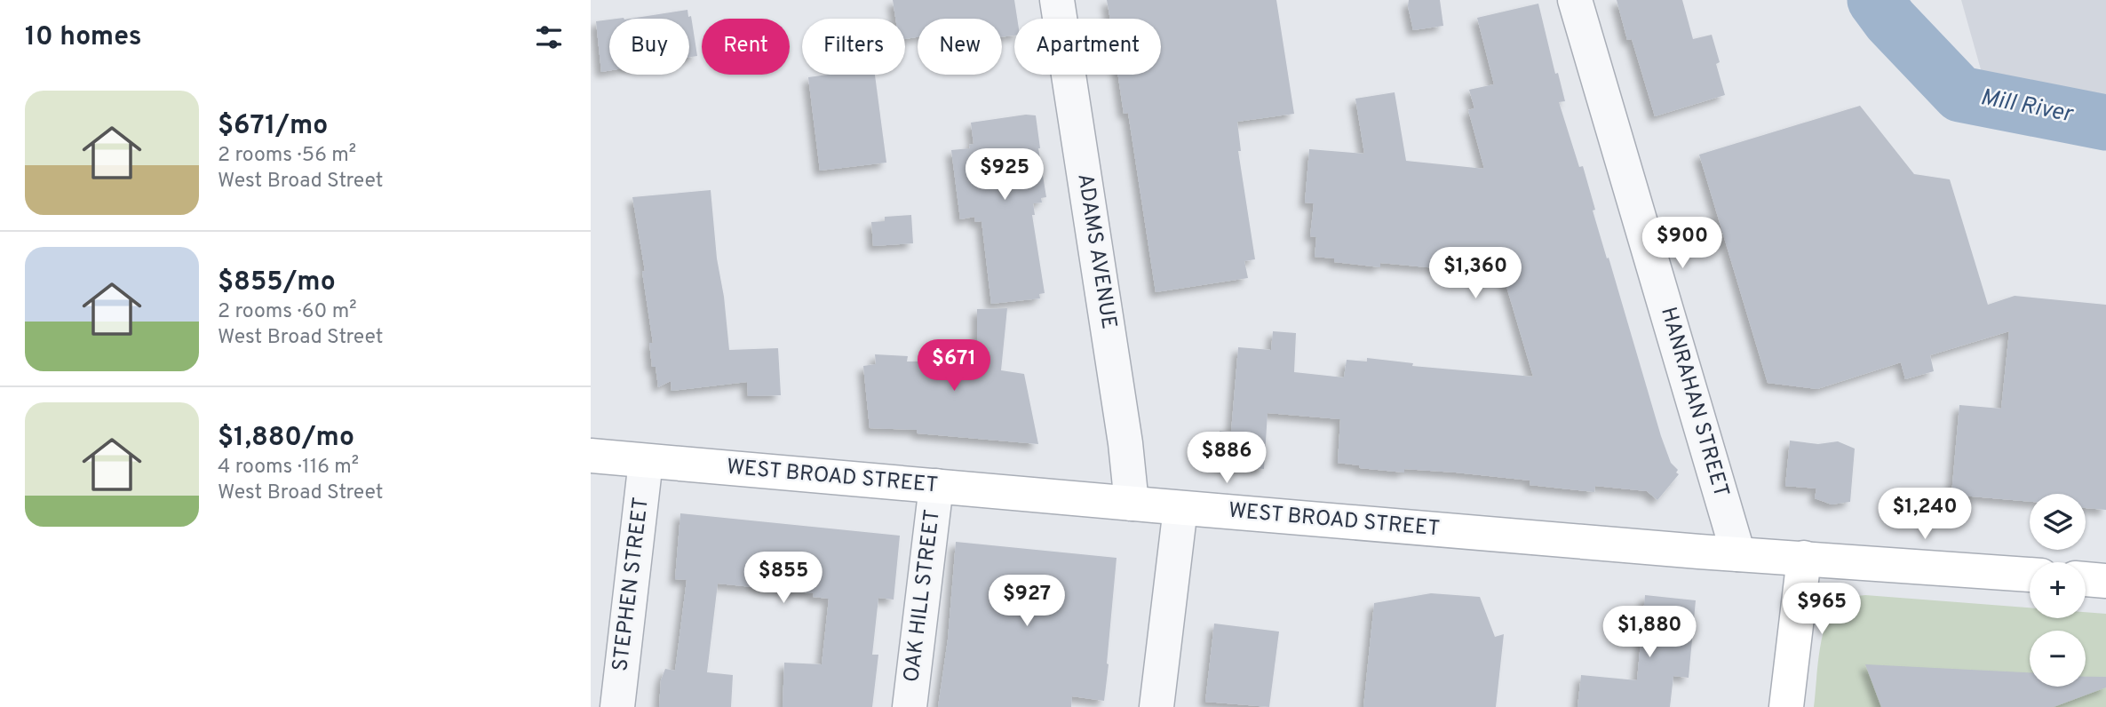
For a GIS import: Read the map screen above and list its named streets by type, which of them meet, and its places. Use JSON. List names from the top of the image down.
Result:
{
  "streets": {
    "main road": ["WEST BROAD STREET"],
    "street": [
      "ADAMS AVENUE",
      "HANRAHAN STREET",
      "STEPHEN STREET",
      "OAK HILL STREET"
    ]
  },
  "crossings": [
    ["ADAMS AVENUE", "WEST BROAD STREET"],
    ["HANRAHAN STREET", "WEST BROAD STREET"],
    ["WEST BROAD STREET", "STEPHEN STREET"],
    ["WEST BROAD STREET", "OAK HILL STREET"]
  ],
  "water": ["Mill River"],
  "page": {
    "heading": "10 homes",
    "chip": [
      "Buy",
      "Rent",
      "Filters",
      "New",
      "Apartment"
    ],
    "list": [
      {
        "name": "$671/mo",
        "note": "2 rooms · 56 m² · West Broad Street"
      },
      {
        "name": "$855/mo",
        "note": "2 rooms · 60 m² · West Broad Street"
      },
      {
        "name": "$1,880/mo",
        "note": "4 rooms · 116 m² · West Broad Street"
      }
    ],
    "price": [
      "$925",
      "$900",
      "$1,360",
      "$671",
      "$886",
      "$1,240",
      "$855",
      "$927",
      "$965",
      "$1,880"
    ],
    "map_buttons": ["+", "−"]
  }
}
